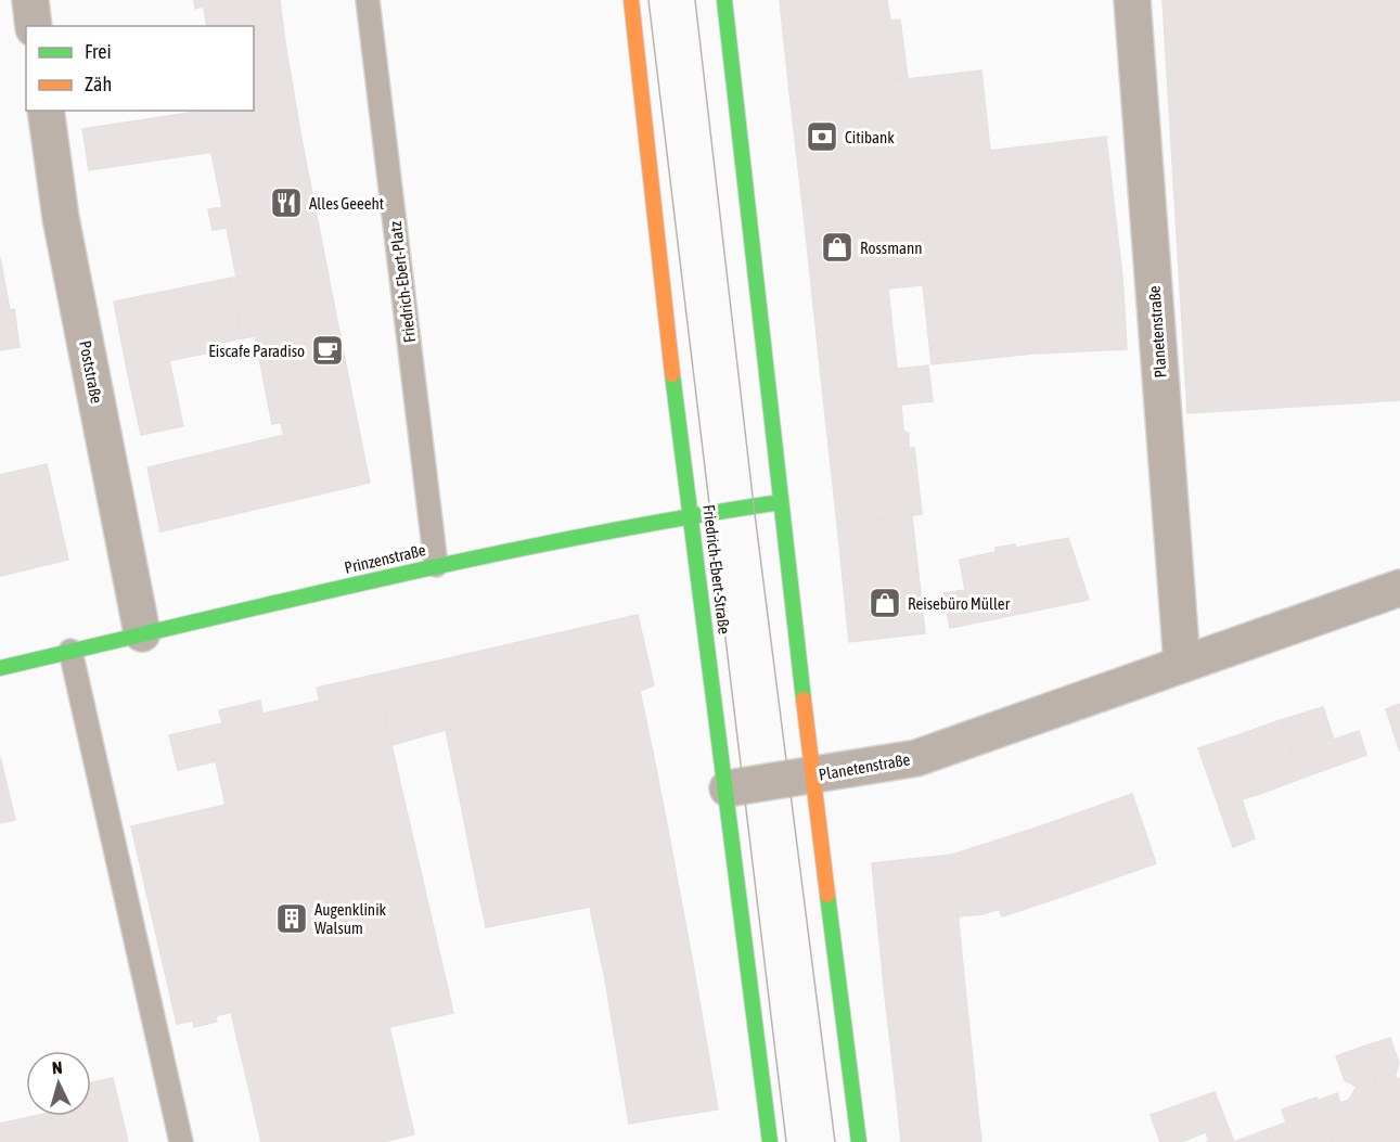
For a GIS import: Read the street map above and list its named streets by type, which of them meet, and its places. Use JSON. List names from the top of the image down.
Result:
{
  "streets": {
    "main road": ["Prinzenstraße", "Friedrich-Ebert-Straße"],
    "street": ["Planetenstraße", "Poststraße"],
    "lane": ["Friedrich-Ebert-Platz"]
  },
  "crossings": [
    ["Friedrich-Ebert-Platz", "Prinzenstraße"],
    ["Planetenstraße", "Friedrich-Ebert-Straße"],
    ["Poststraße", "Prinzenstraße"],
    ["Prinzenstraße", "Friedrich-Ebert-Straße"]
  ],
  "places": {
    "bank": ["Citibank"],
    "restaurant": ["Alles Geeeht"],
    "shop": ["Rossmann", "Reisebüro Müller"],
    "cafe": ["Eiscafe Paradiso"],
    "building": ["Augenklinik Walsum"]
  },
  "legend": ["Frei", "Zäh"],
  "north": "top"
}
